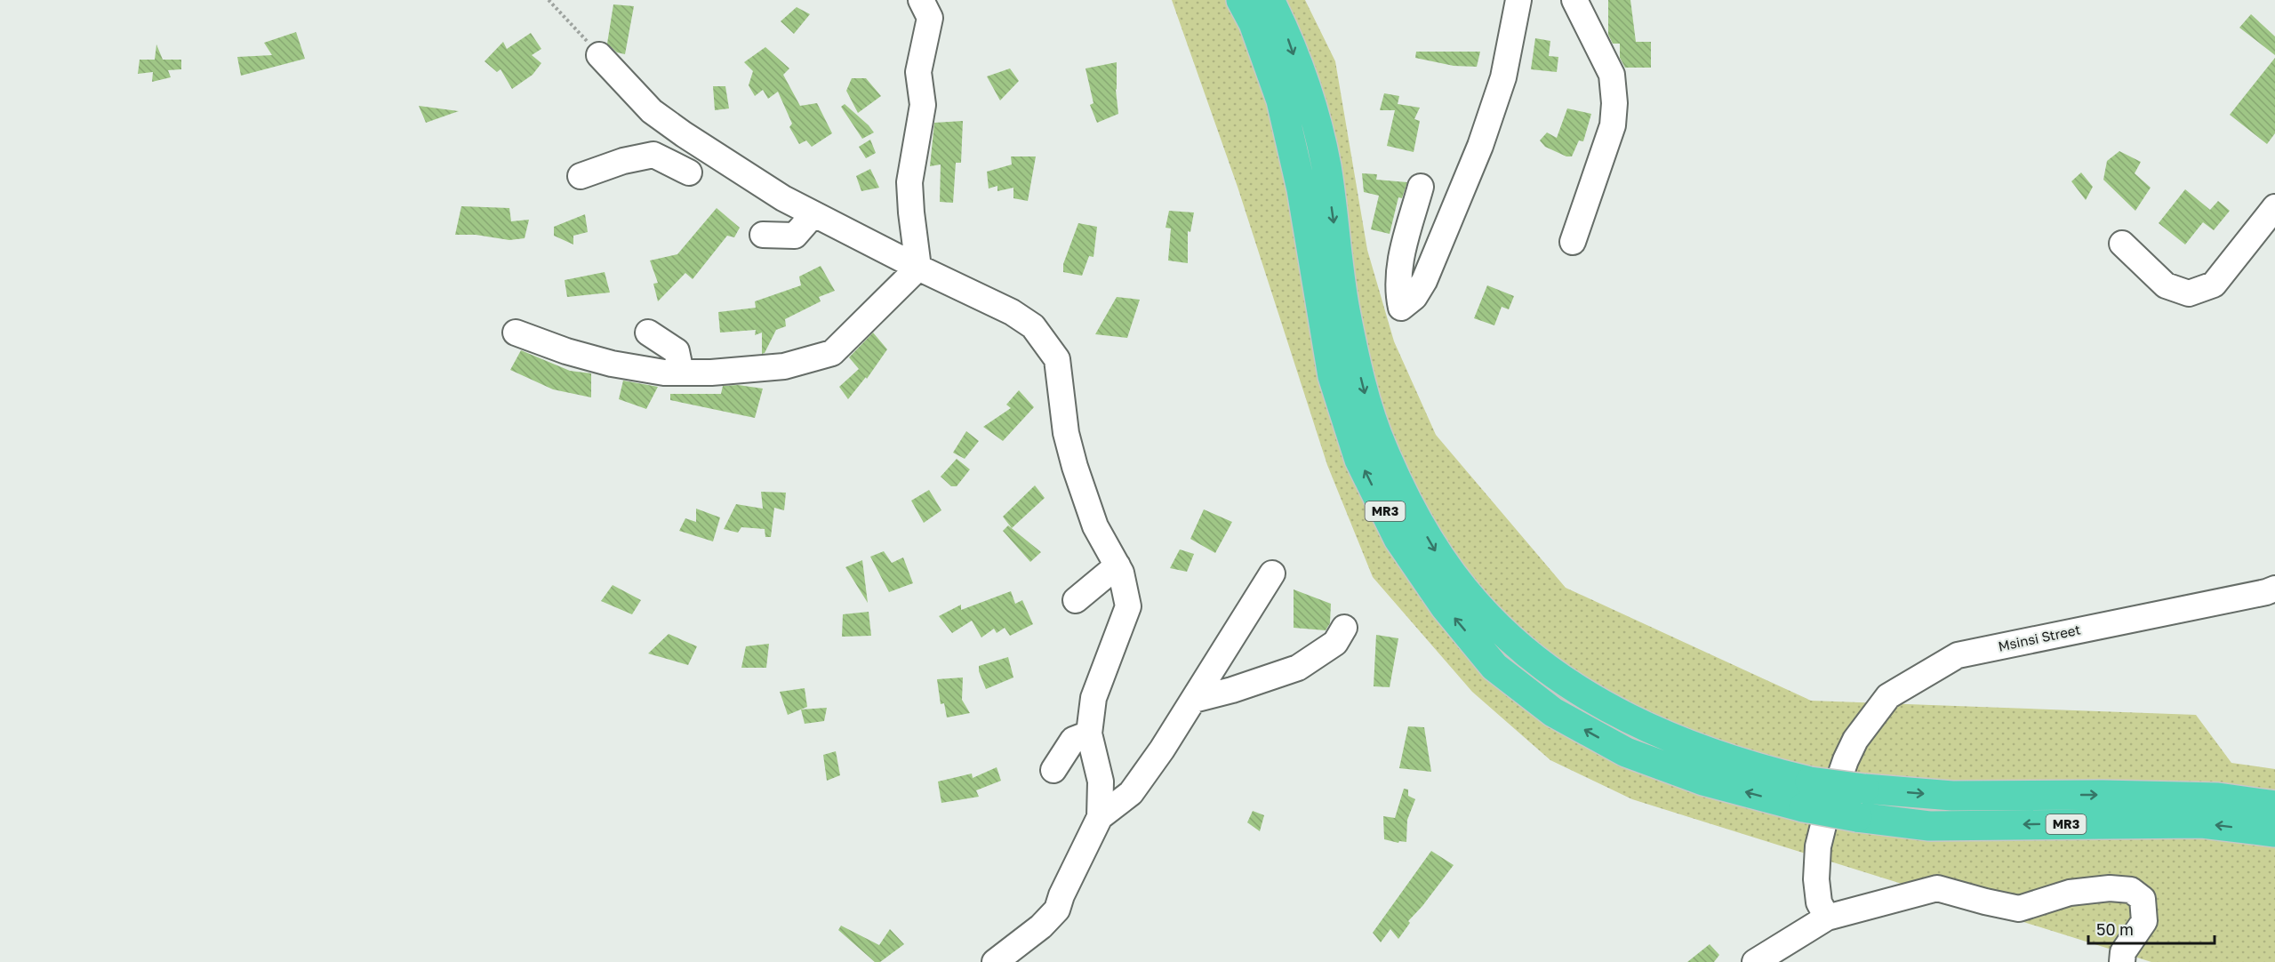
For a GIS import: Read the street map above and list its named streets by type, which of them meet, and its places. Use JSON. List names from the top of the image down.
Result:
{
  "streets": {
    "highway": ["MR3"],
    "street": ["Msinsi Street"]
  },
  "scale_bar": "50 m"
}
